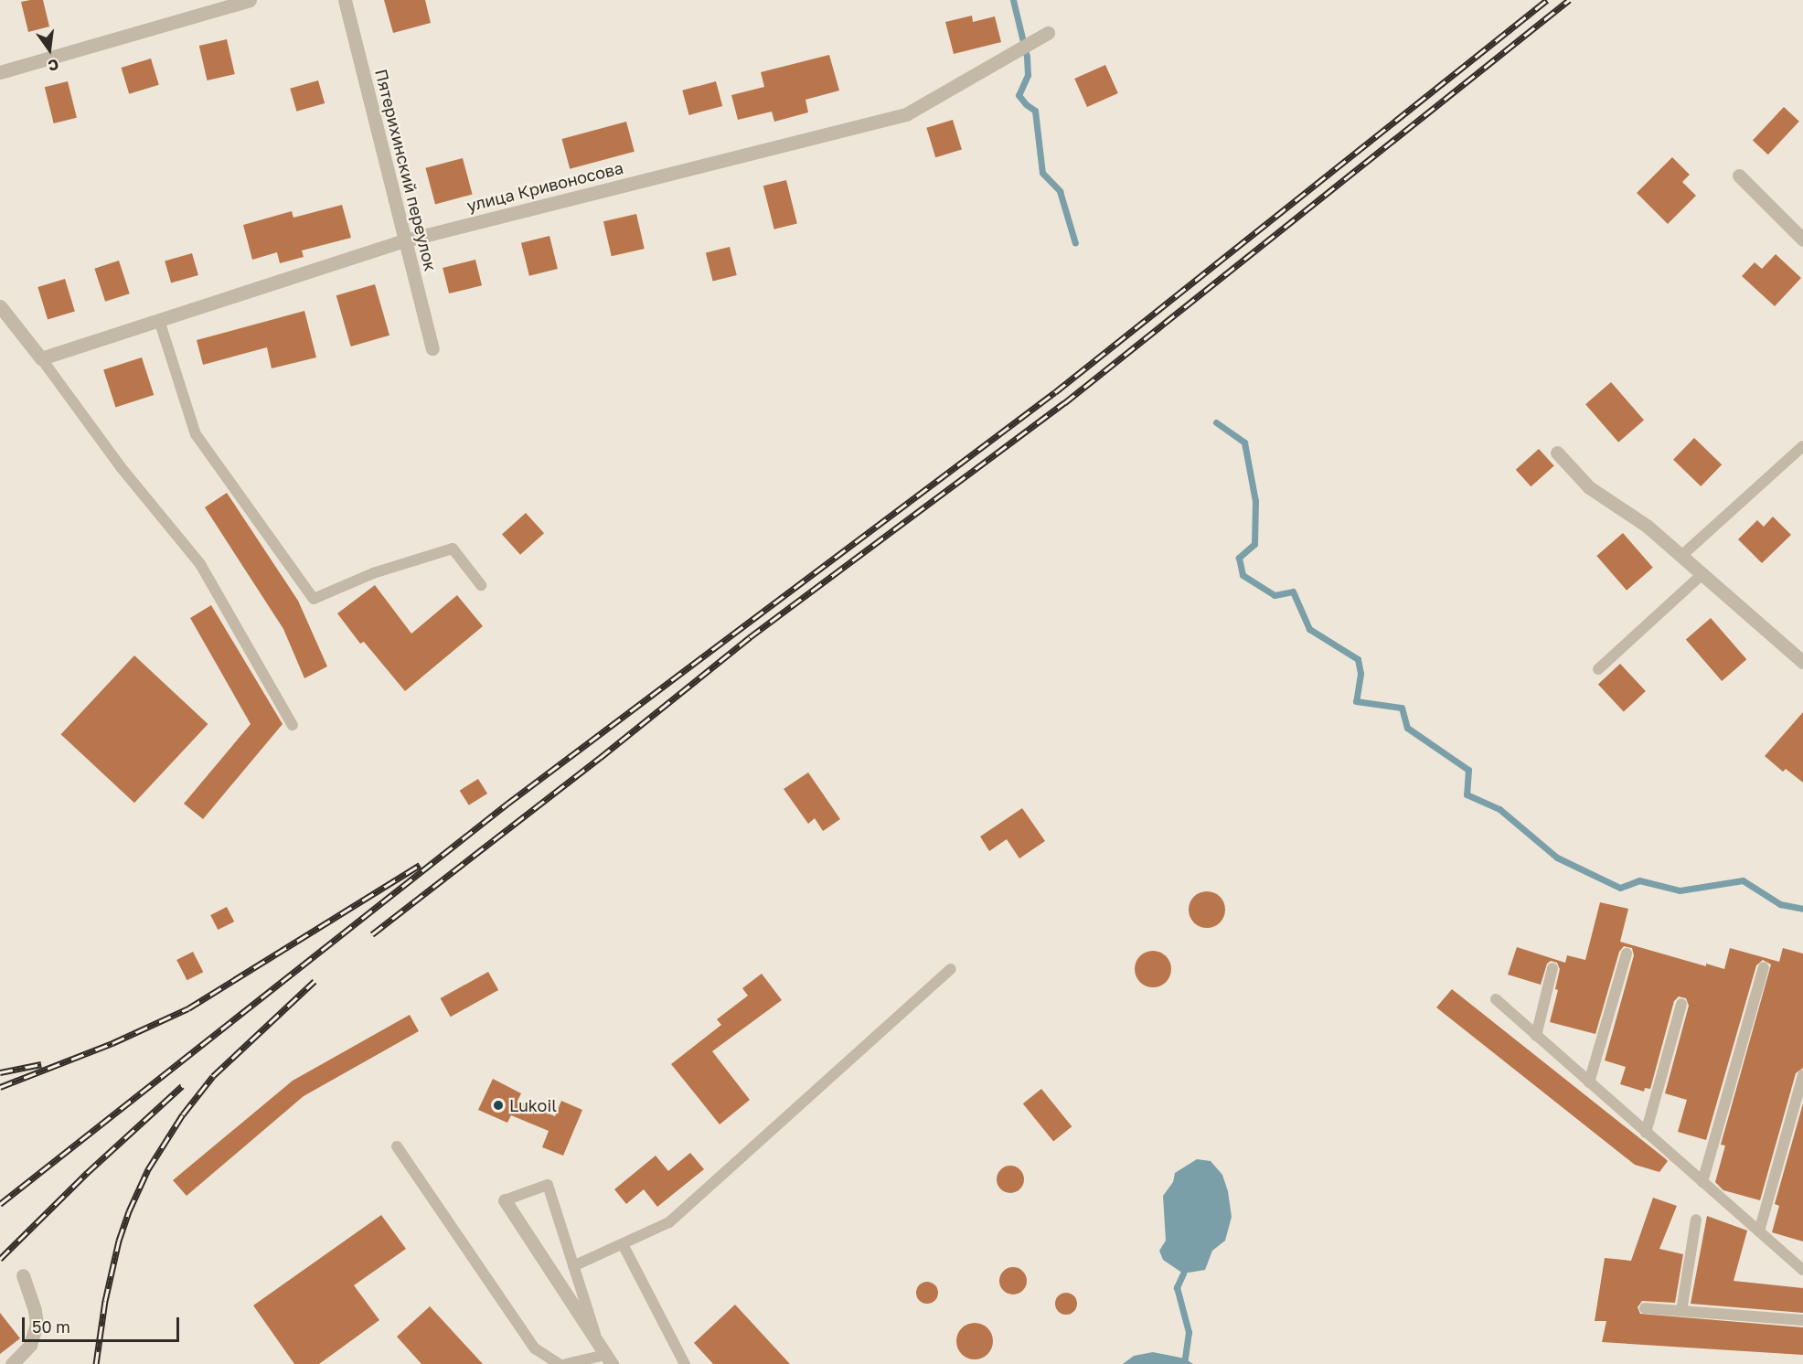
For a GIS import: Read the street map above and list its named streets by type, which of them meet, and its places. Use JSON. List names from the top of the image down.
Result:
{
  "streets": {
    "street": ["Пятерихинский переулок", "улица Кривоносова"]
  },
  "crossings": [
    ["Пятерихинский переулок", "улица Кривоносова"]
  ],
  "places": ["Lukoil"],
  "scale_bar": "50 m",
  "north": "bottom"
}
